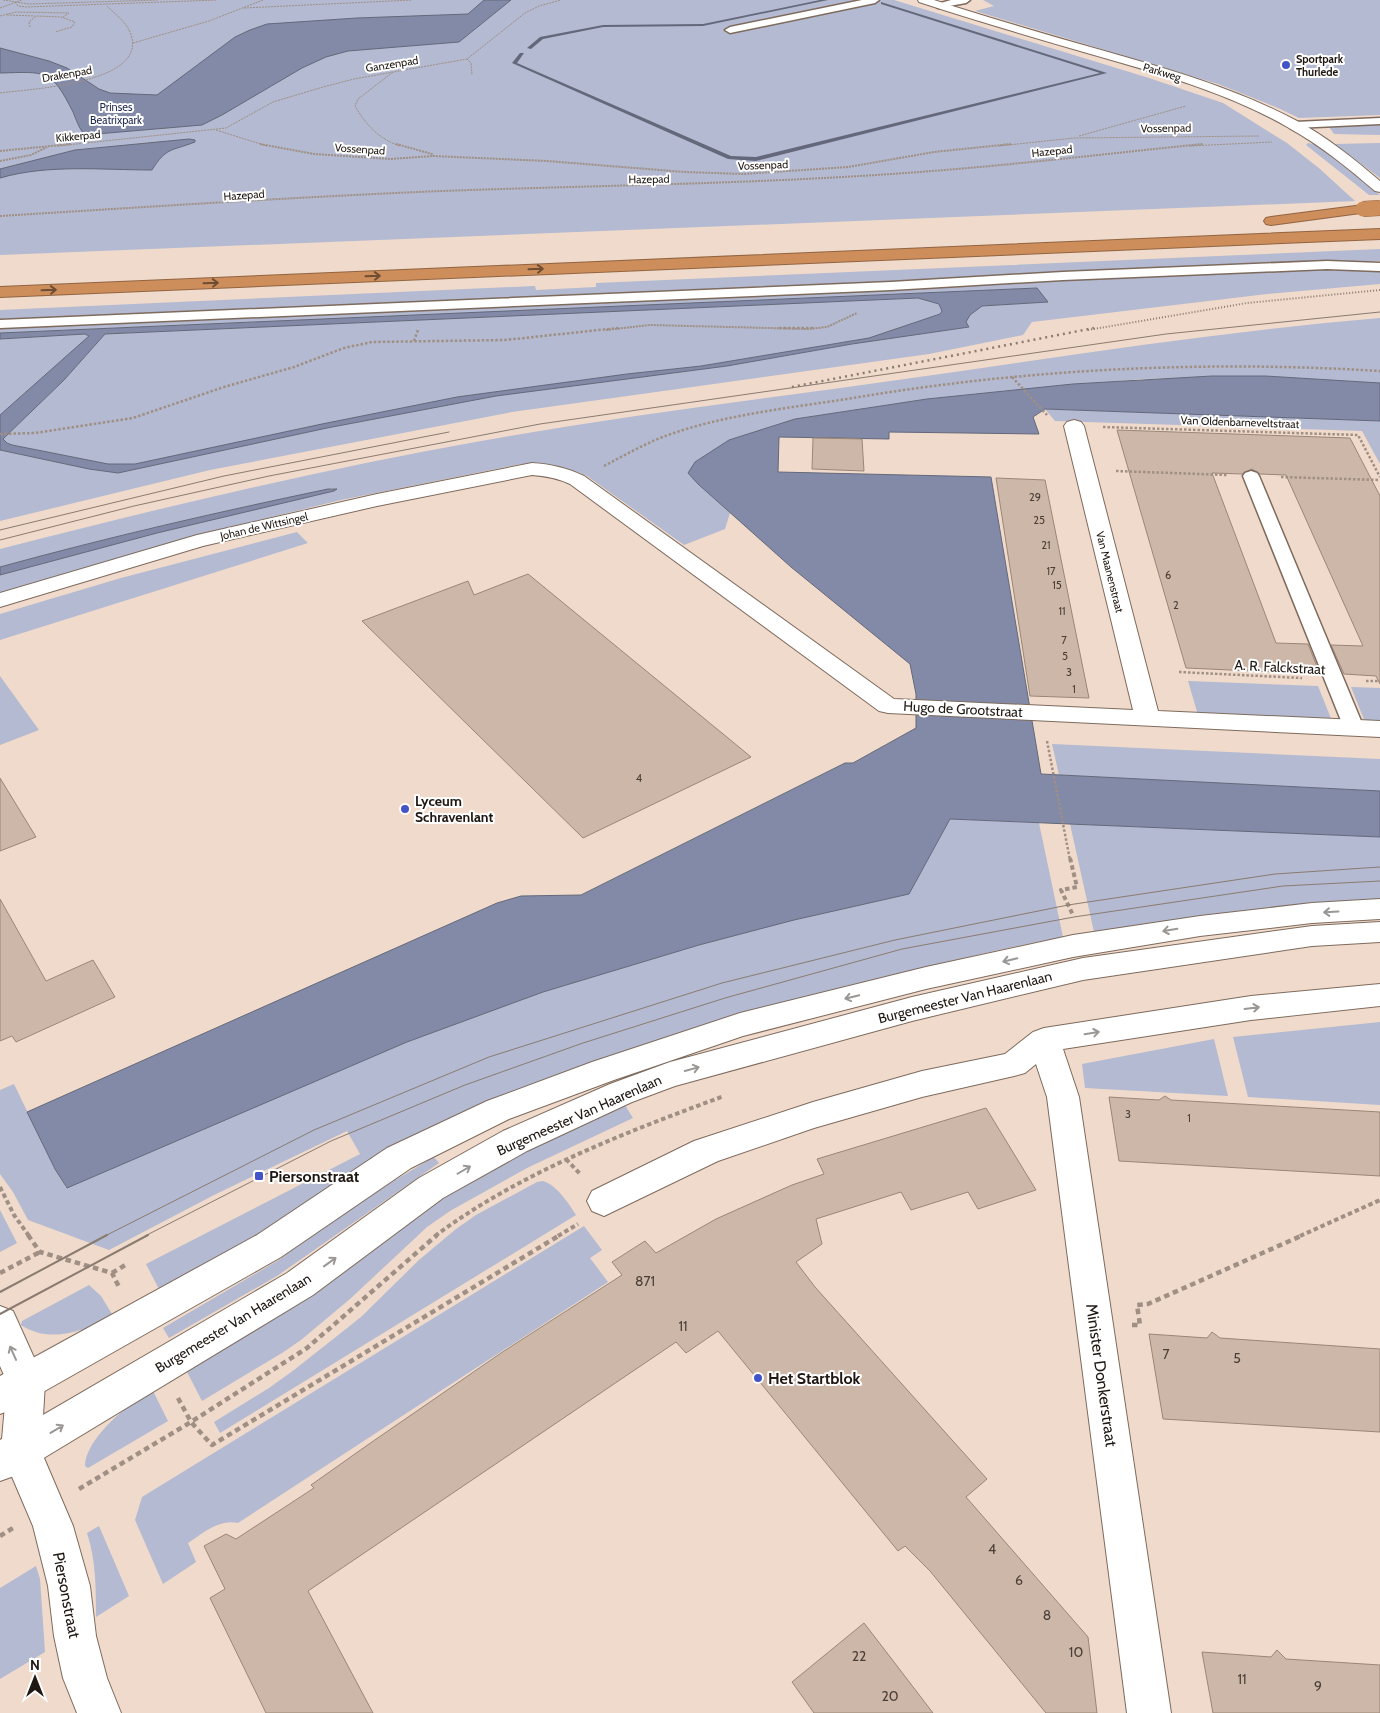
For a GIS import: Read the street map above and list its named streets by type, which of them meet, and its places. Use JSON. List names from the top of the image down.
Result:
{
  "streets": {
    "street": [
      "Parkweg",
      "Johan de Wittsingel",
      "Van Maanenstraat",
      "Hugo de Grootstraat",
      "Burgemeester Van Haarenlaan",
      "Minister Donkerstraat",
      "Piersonstraat"
    ],
    "path": [
      "Ganzenpad",
      "Drakenpad",
      "Vossenpad",
      "Kikkerpad",
      "Hazepad",
      "Van Oldenbarneveltstraat",
      "A. R. Falckstraat"
    ]
  },
  "crossings": [
    ["Ganzenpad", "Vossenpad"],
    ["Ganzenpad", "Kikkerpad"],
    ["Parkweg", "Vossenpad"],
    ["Vossenpad", "Kikkerpad"],
    ["Van Oldenbarneveltstraat", "Van Maanenstraat"],
    ["Johan de Wittsingel", "Hugo de Grootstraat"],
    ["Van Maanenstraat", "Hugo de Grootstraat"],
    ["Burgemeester Van Haarenlaan", "Piersonstraat"]
  ],
  "parks": ["Prinses Beatrixpark"],
  "places": {
    "other": ["Sportpark Thurlede", "Lyceum Schravenlant", "Het Startblok"],
    "transit": ["Piersonstraat"]
  },
  "house_numbers": [
    "29",
    "25",
    "21",
    "17",
    "6",
    "15",
    "2",
    "11",
    "7",
    "5",
    "3",
    "1",
    "4",
    "3",
    "1",
    "871",
    "11",
    "7",
    "5",
    "4",
    "6",
    "8",
    "10",
    "22",
    "11",
    "9",
    "20"
  ],
  "north": "top"
}
